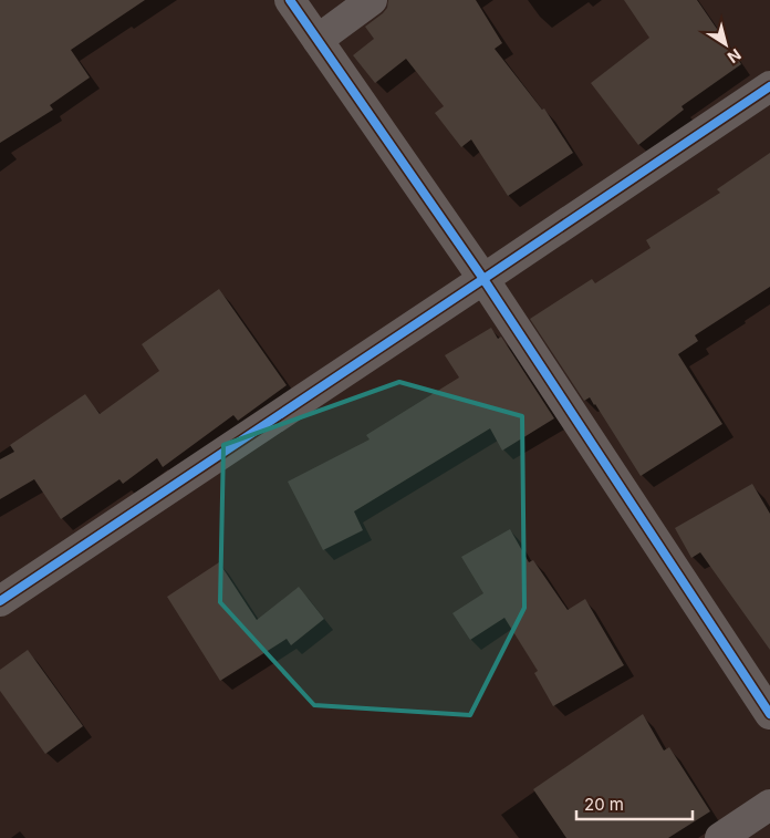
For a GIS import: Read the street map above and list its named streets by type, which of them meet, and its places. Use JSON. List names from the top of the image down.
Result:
{
  "scale_bar": "20 m",
  "north": "bottom right"
}
